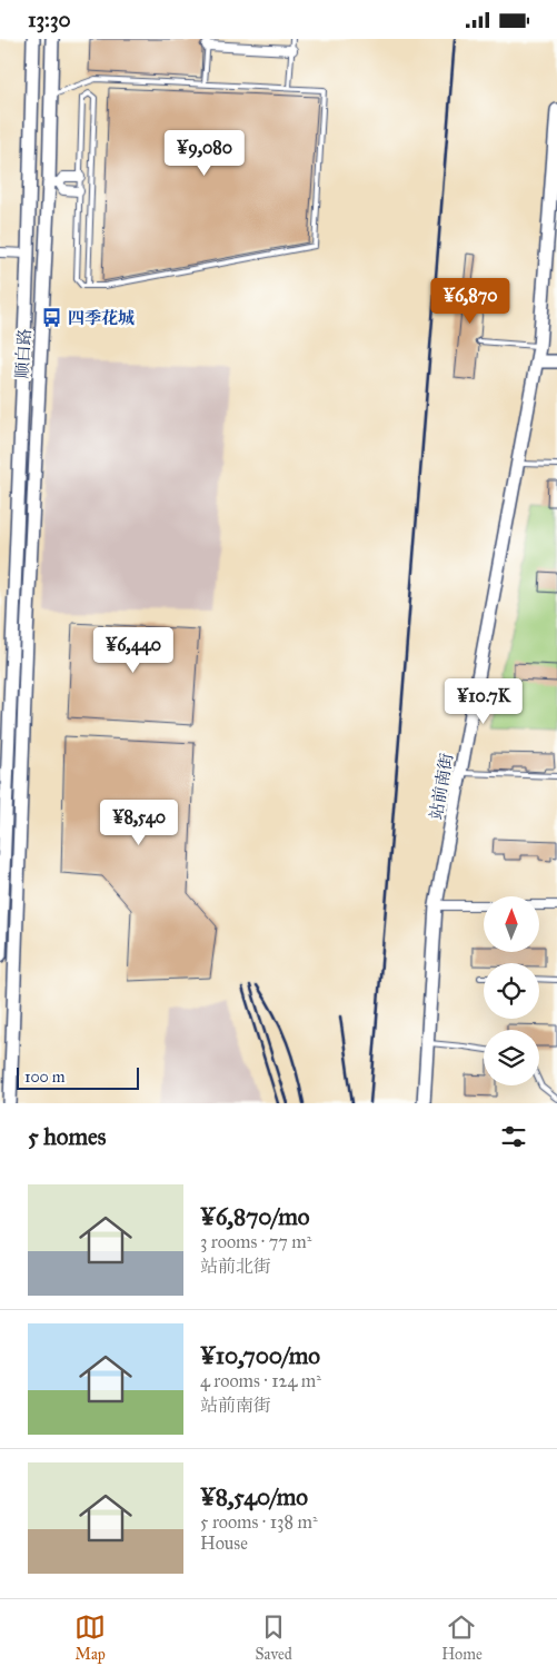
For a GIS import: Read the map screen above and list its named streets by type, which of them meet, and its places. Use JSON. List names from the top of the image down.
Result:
{
  "streets": {
    "main road": ["顺白路", "站前南街"]
  },
  "places": {
    "bus stop": ["四季花城"]
  },
  "scale_bar": "100 m",
  "north": "top",
  "page": {
    "status": "13:30",
    "price": [
      "¥9,080",
      "¥6,870",
      "¥6,440",
      "¥10.7K",
      "¥8,540"
    ],
    "scale": "100 m",
    "heading": "5 homes",
    "list": [
      {
        "name": "¥6,870/mo",
        "note": "3 rooms · 77 m² · 站前北街"
      },
      {
        "name": "¥10,700/mo",
        "note": "4 rooms · 124 m² · 站前南街"
      },
      {
        "name": "¥8,540/mo",
        "note": "5 rooms · 138 m² · House"
      }
    ],
    "tabs": ["Map", "Saved", "Home"]
  }
}
